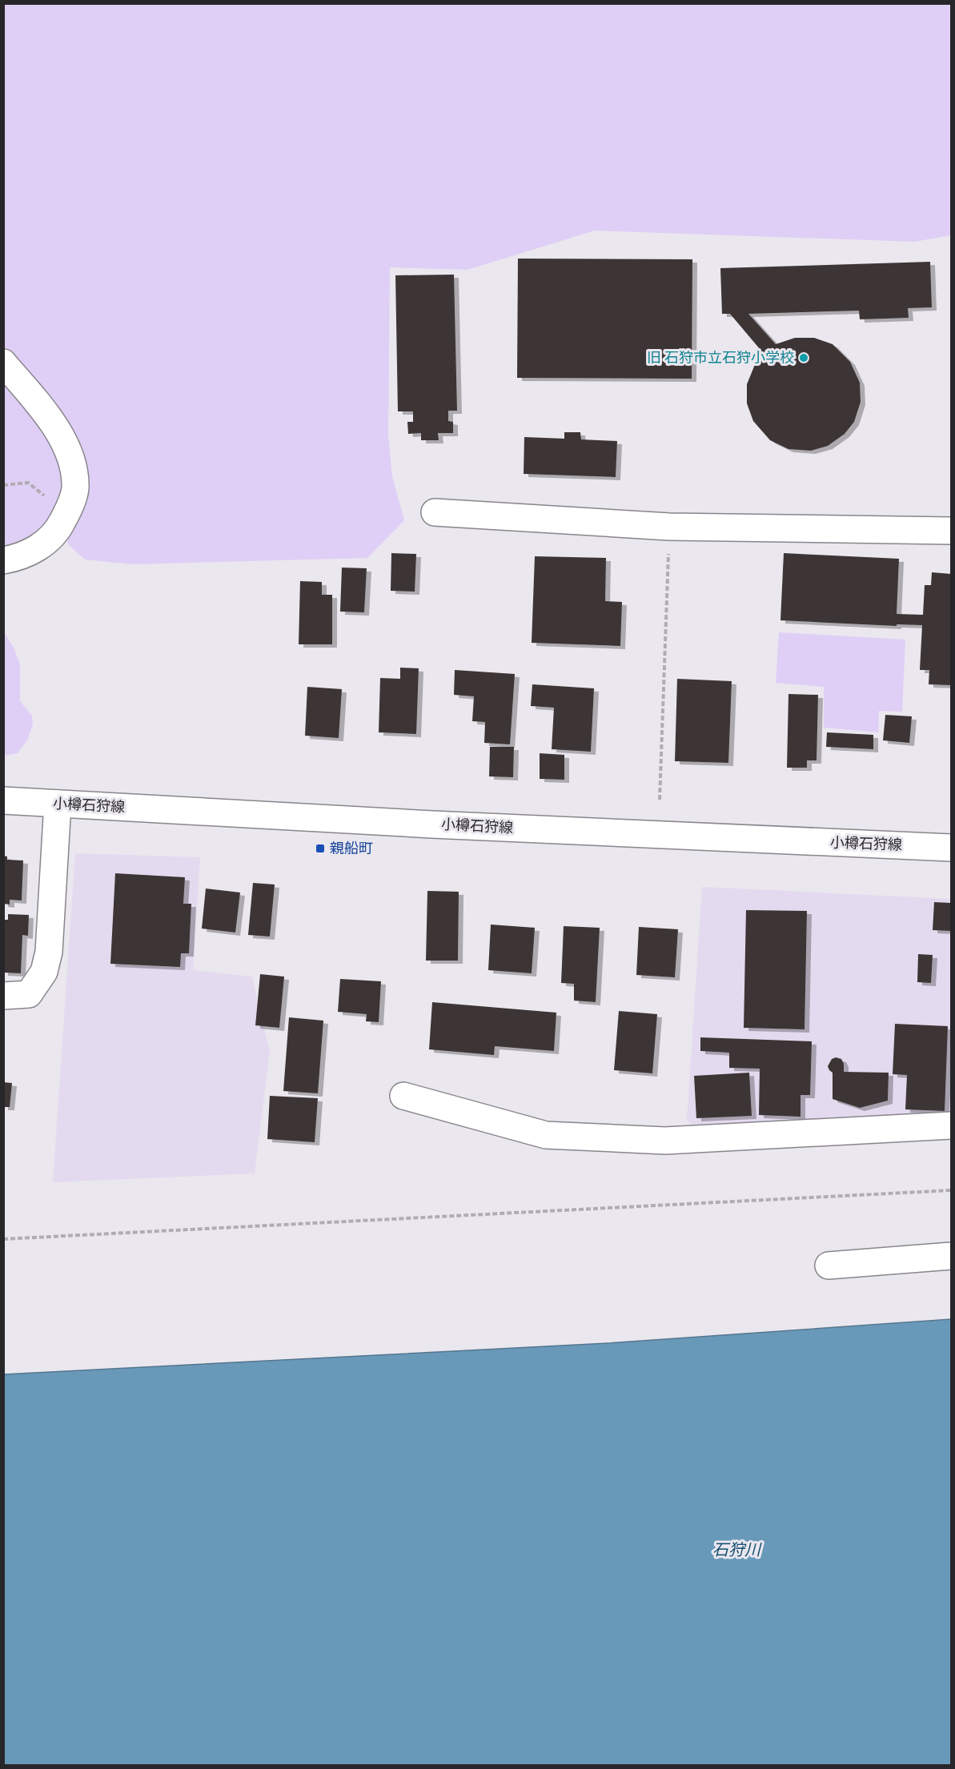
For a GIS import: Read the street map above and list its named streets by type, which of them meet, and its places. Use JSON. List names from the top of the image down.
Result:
{
  "streets": {
    "main road": ["小樽石狩線"]
  },
  "water": ["石狩川"],
  "places": {
    "other": ["旧 石狩市立石狩小学校"],
    "transit": ["親船町"]
  }
}
